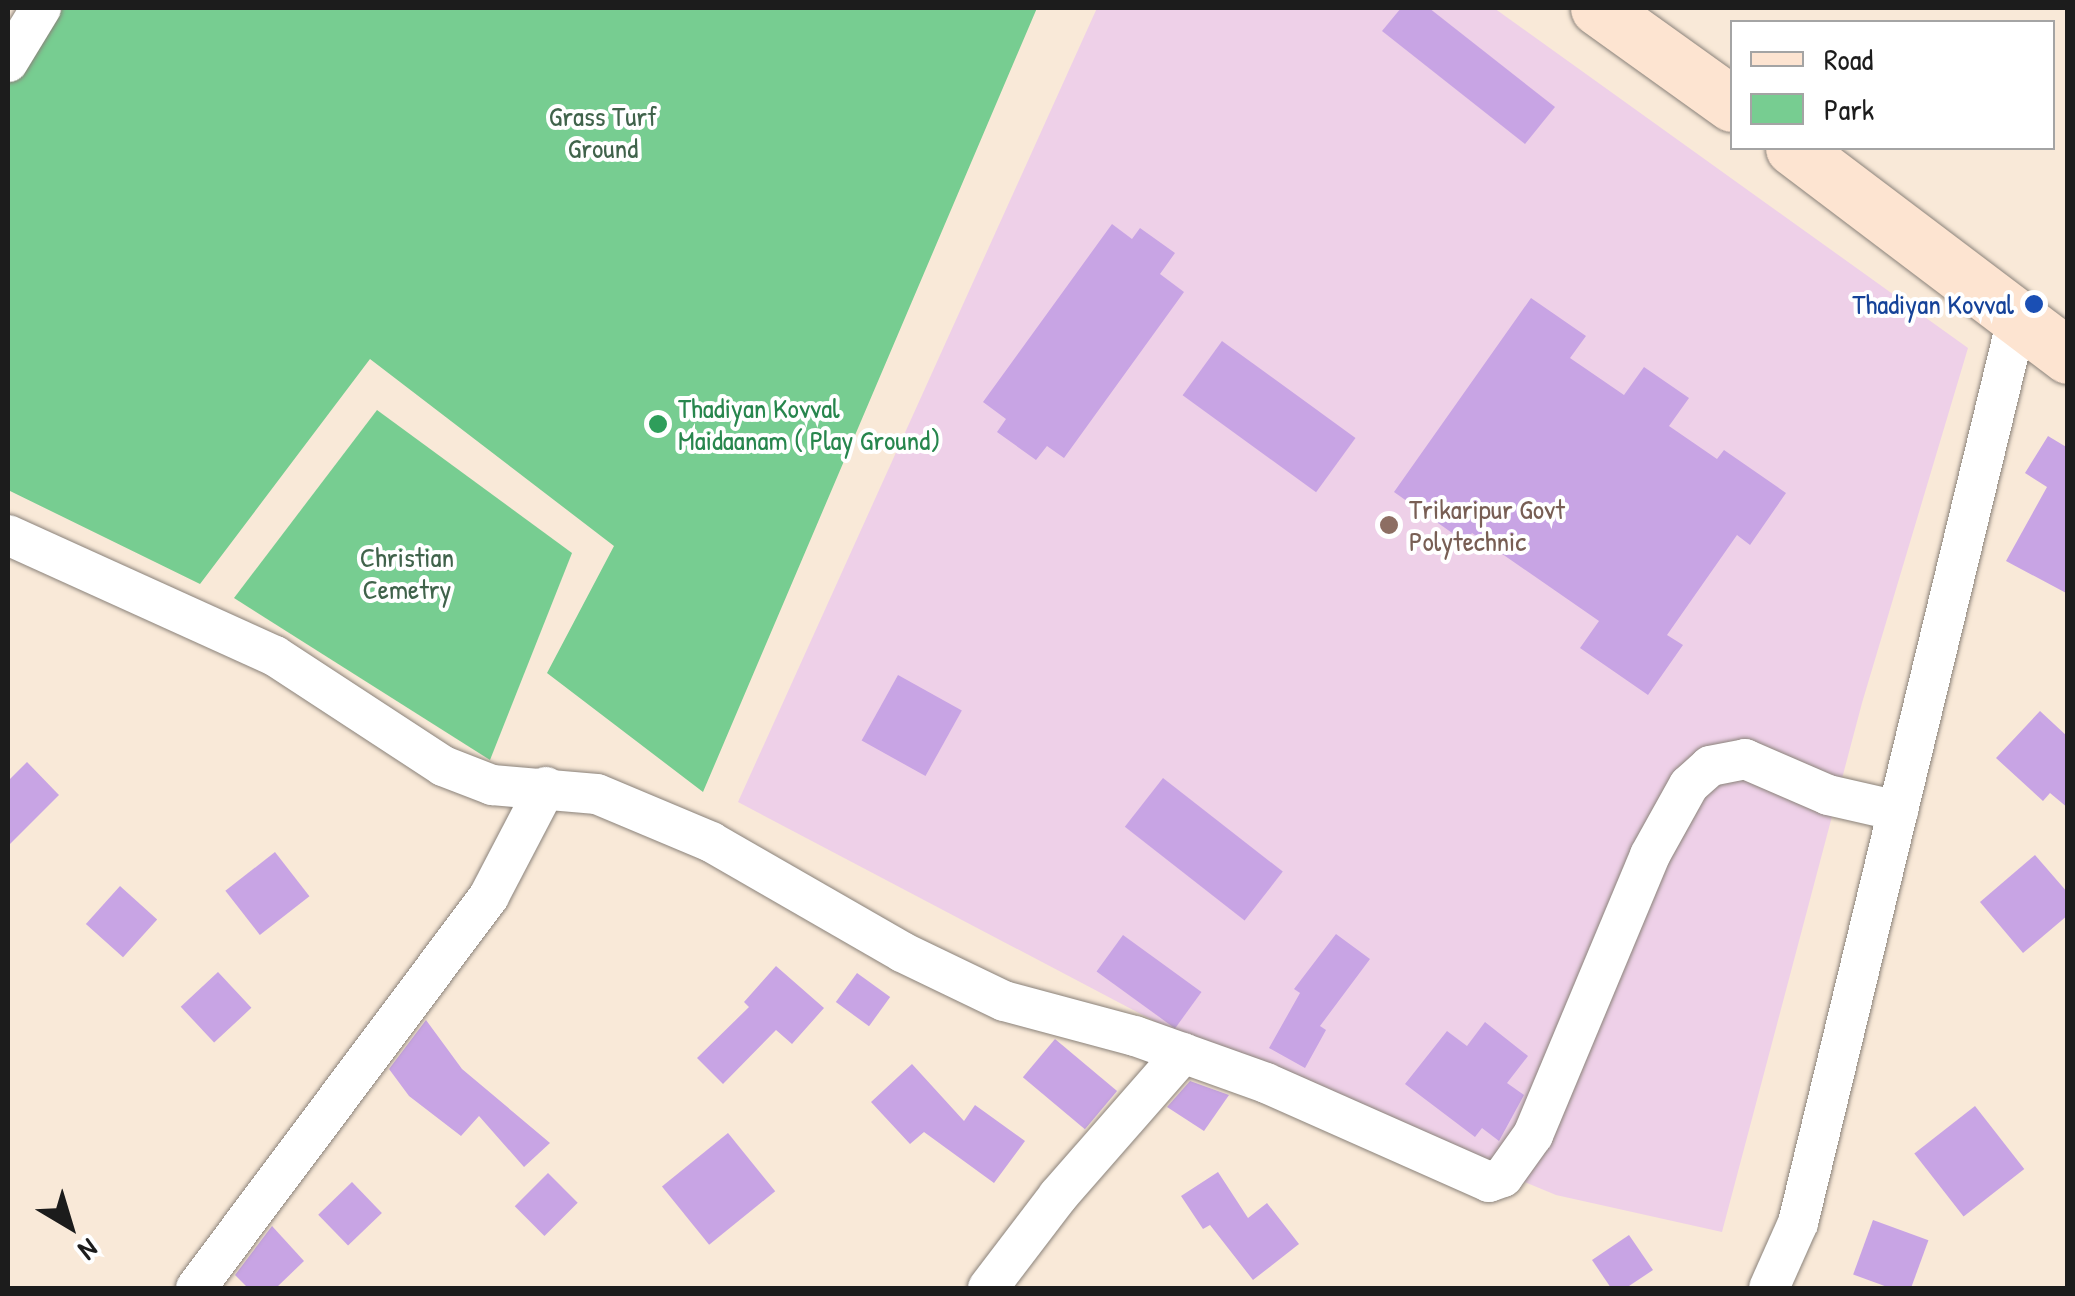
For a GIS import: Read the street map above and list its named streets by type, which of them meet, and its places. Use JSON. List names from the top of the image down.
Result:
{
  "parks": ["Grass Turf Ground", "Christian Cemetry"],
  "places": ["Thadiyan Kovval", "Thadiyan Kovval Maidaanam ( Play Ground)", "Trikaripur Govt Polytechnic"],
  "legend": ["Road", "Park"],
  "north": "bottom right"
}
